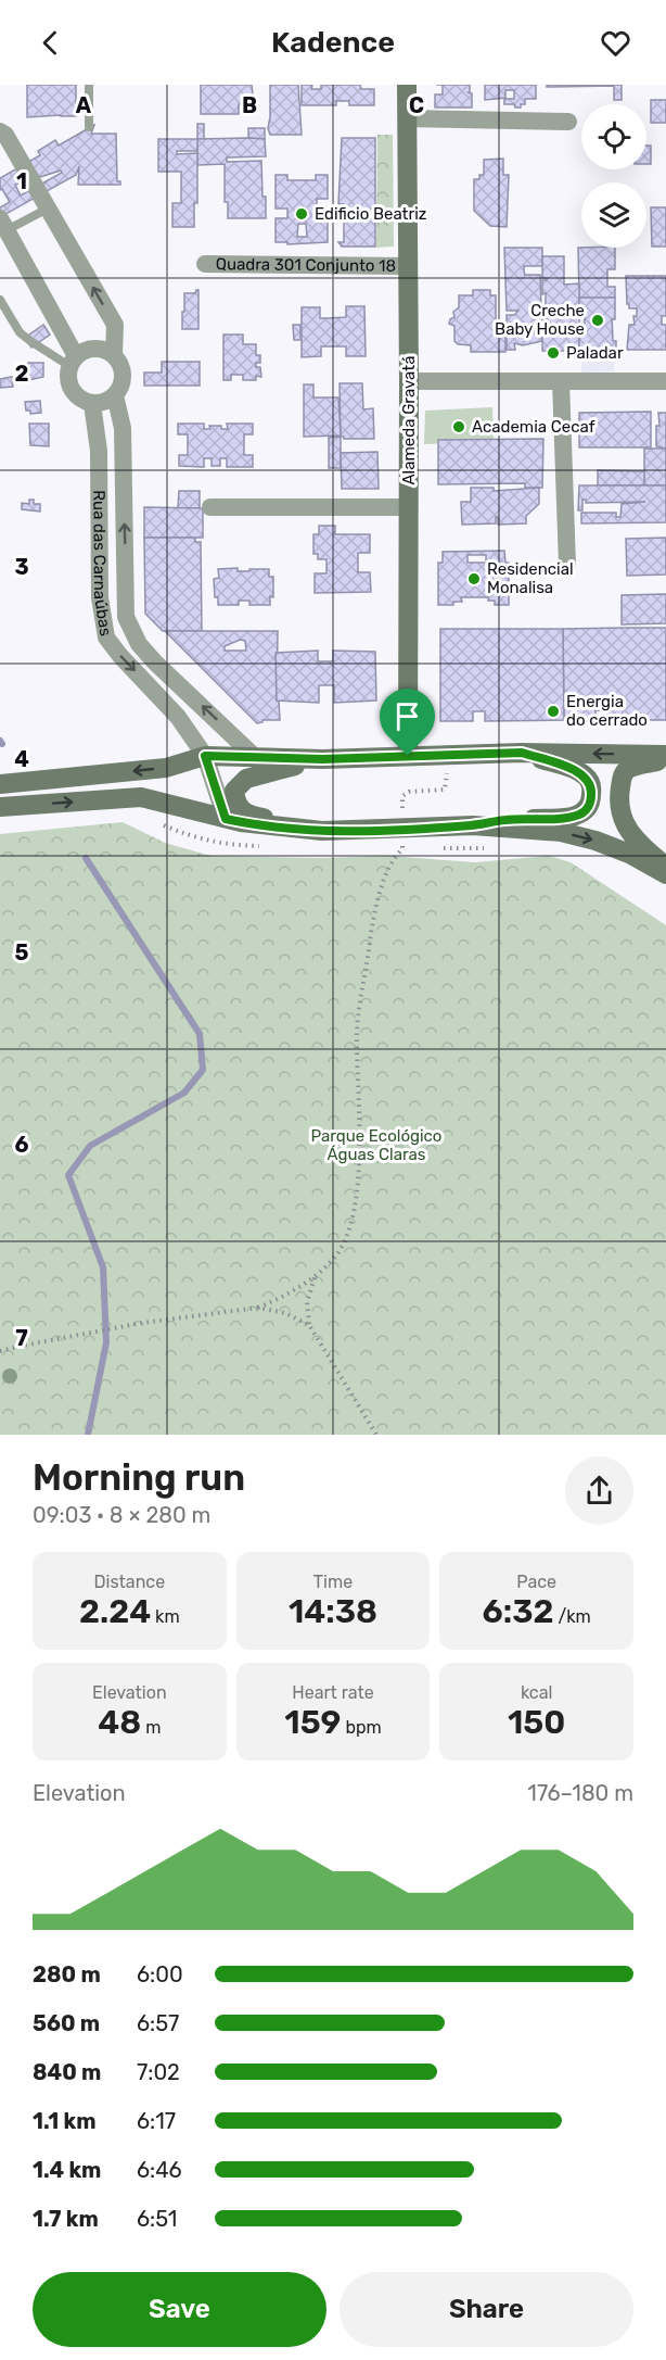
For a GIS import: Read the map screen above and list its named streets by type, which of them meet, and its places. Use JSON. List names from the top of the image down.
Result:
{
  "streets": {
    "street": ["Quadra 301 Conjunto 18", "Alameda Gravatá", "Rua das Carnaúbas"]
  },
  "crossings": [
    ["Quadra 301 Conjunto 18", "Alameda Gravatá"]
  ],
  "parks": ["Parque Ecológico Águas Claras"],
  "places": [
    "Edificio Beatriz",
    "Creche Baby House",
    "Paladar",
    "Academia Cecaf",
    "Residencial Monalisa",
    "Energia do cerrado"
  ],
  "page": {
    "header": "Kadence",
    "heading": ["Morning run", "09:03 · 8 × 280 m"],
    "stats": [
      ["Distance", "2.24 km"],
      ["Time", "14:38"],
      ["Pace", "6:32 /km"],
      ["Elevation", "48 m"],
      ["Heart rate", "159 bpm"],
      ["kcal", "150"]
    ],
    "chart": ["Elevation", "176–180 m"],
    "list": [
      {
        "name": "280 m",
        "note": "6:00"
      },
      {
        "name": "560 m",
        "note": "6:57"
      },
      {
        "name": "840 m",
        "note": "7:02"
      },
      {
        "name": "1.1 km",
        "note": "6:17"
      },
      {
        "name": "1.4 km",
        "note": "6:46"
      },
      {
        "name": "1.7 km",
        "note": "6:51"
      }
    ],
    "buttons": ["Save", "Share"]
  },
  "grid": {
    "columns": ["A", "B", "C"],
    "rows": [
      "1",
      "2",
      "3",
      "4",
      "5",
      "6",
      "7"
    ]
  }
}
